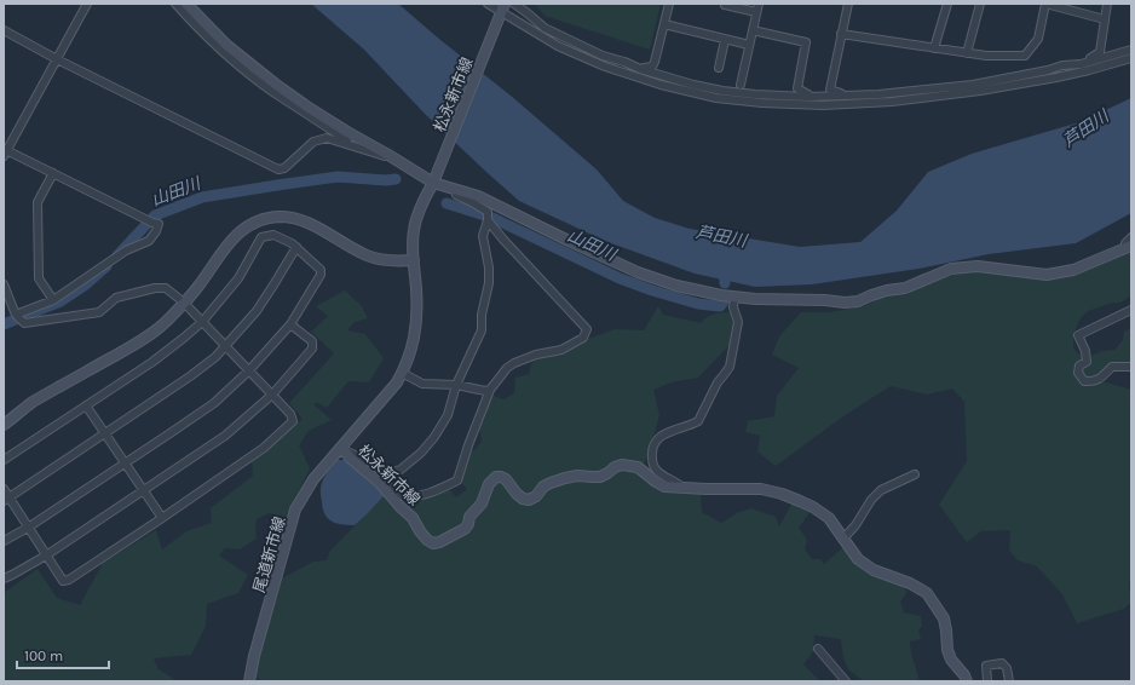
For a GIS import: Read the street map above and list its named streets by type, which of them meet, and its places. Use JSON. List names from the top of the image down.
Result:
{
  "streets": {
    "main road": ["松永新市線", "尾道新市線"]
  },
  "crossings": [
    ["松永新市線", "尾道新市線"]
  ],
  "water": ["芦田川", "山田川"],
  "scale_bar": "100 m"
}
